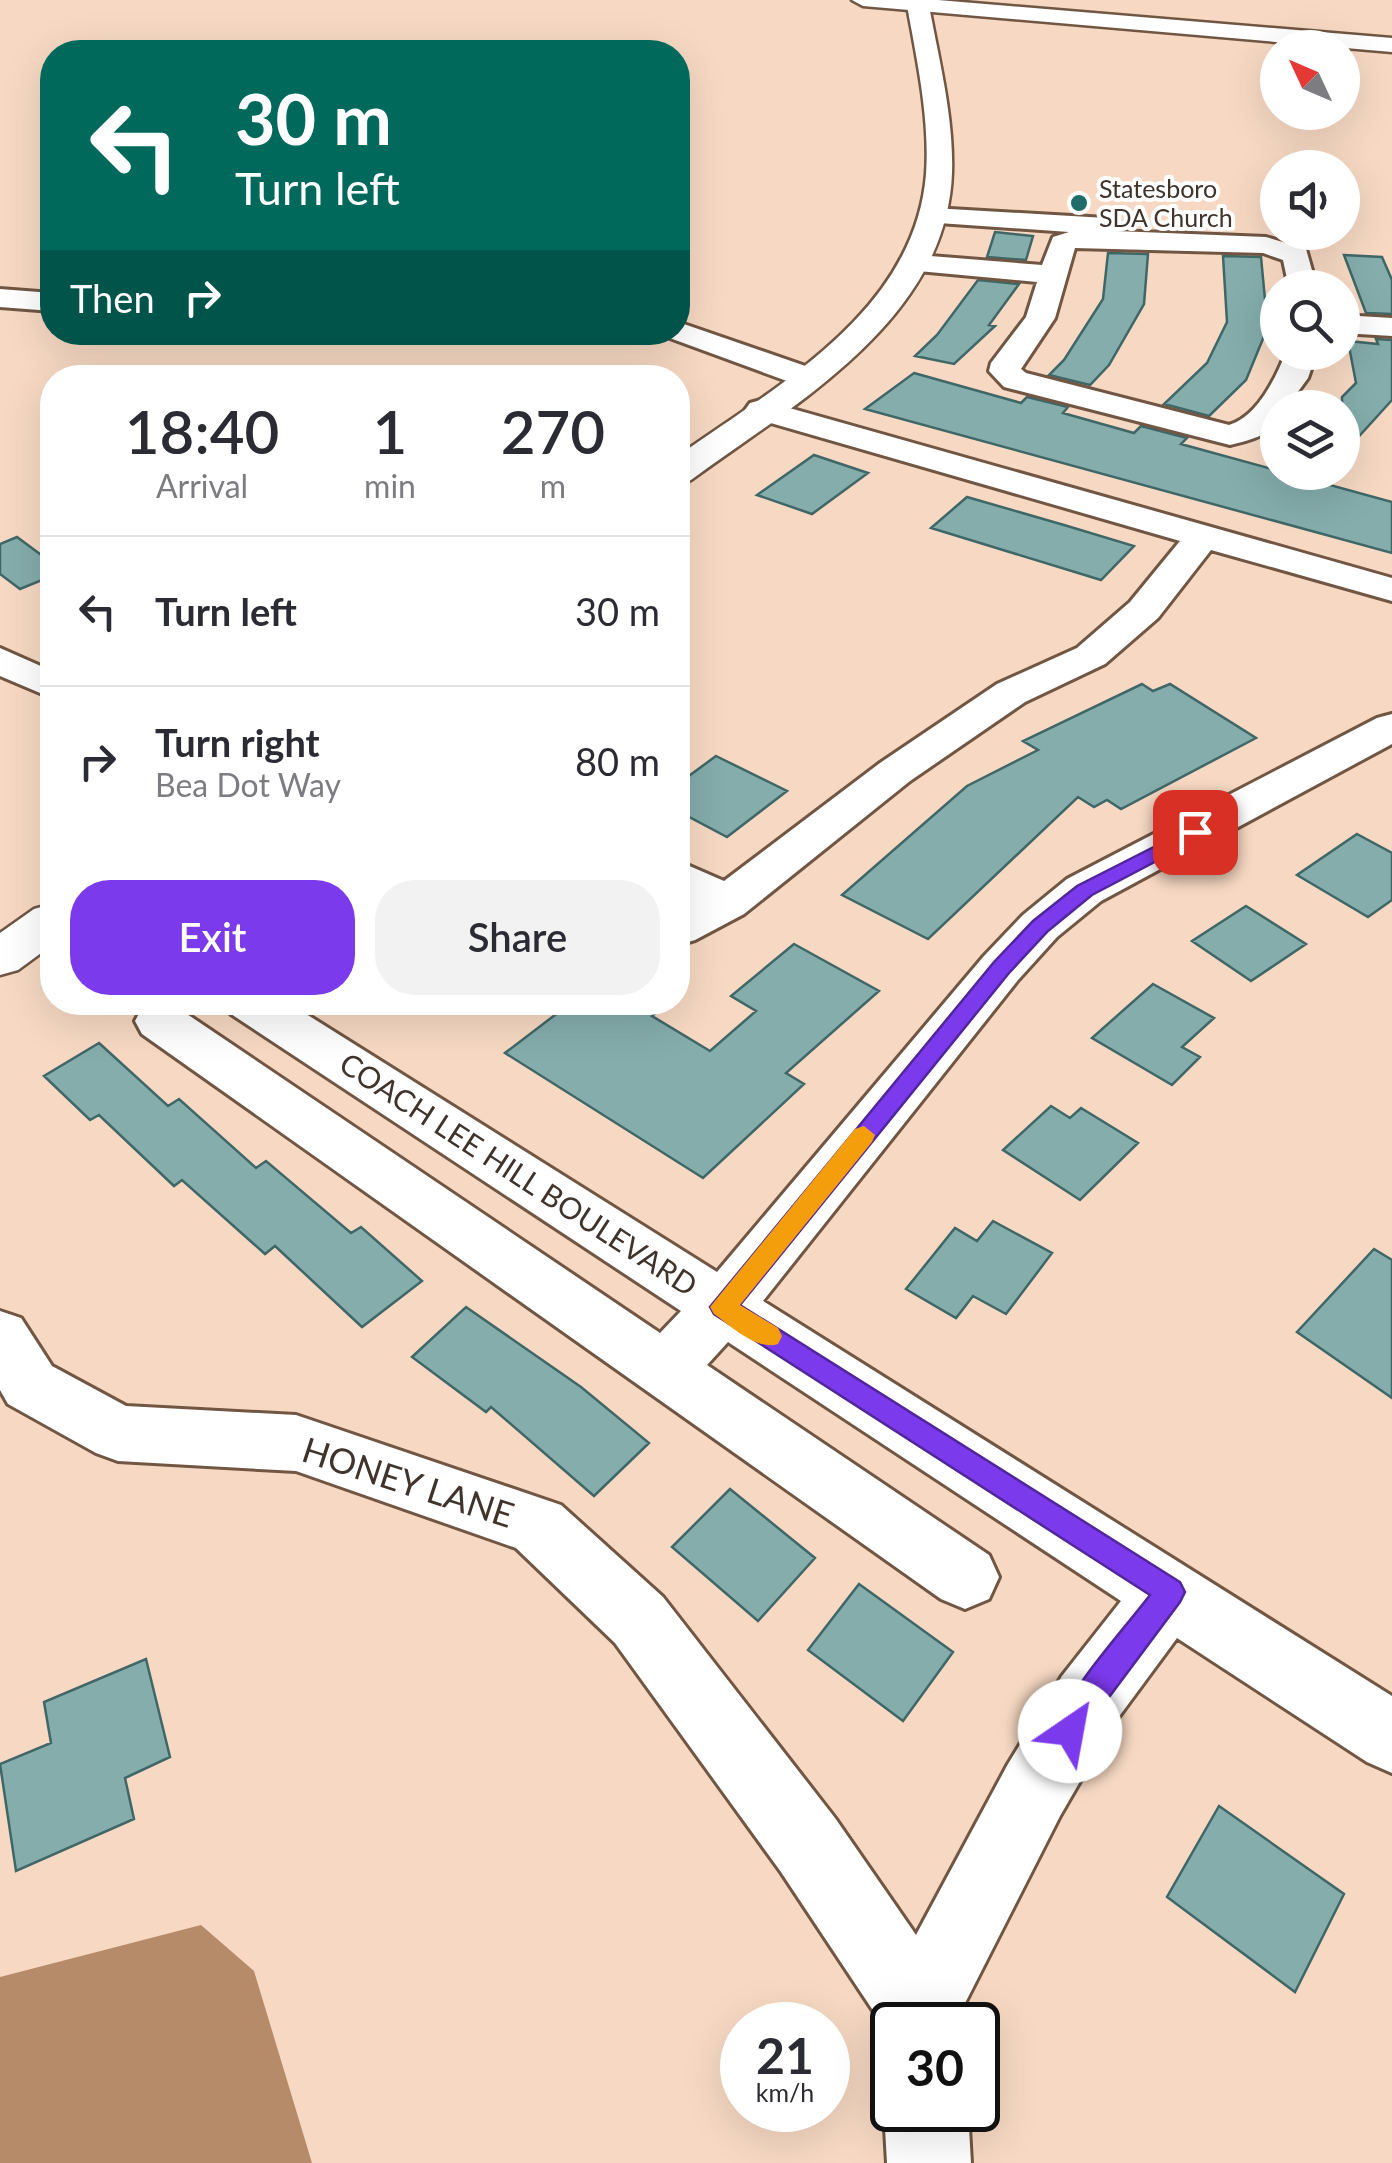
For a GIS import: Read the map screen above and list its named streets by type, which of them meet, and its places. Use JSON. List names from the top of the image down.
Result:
{
  "streets": {
    "street": ["COACH LEE HILL BOULEVARD", "HONEY LANE"]
  },
  "places": ["Statesboro SDA Church"],
  "north": "top left",
  "page": {
    "turn": ["30 m", "Turn left"],
    "then": "Then",
    "eta": [
      "18:40",
      "Arrival",
      "1",
      "min",
      "270",
      "m"
    ],
    "list": [
      {
        "name": "Turn left",
        "value": "30 m"
      },
      {
        "name": "Turn right",
        "note": "Bea Dot Way",
        "value": "80 m"
      }
    ],
    "buttons": ["Exit", "Share"],
    "speed": "21 km/h",
    "limit": "30"
  }
}
